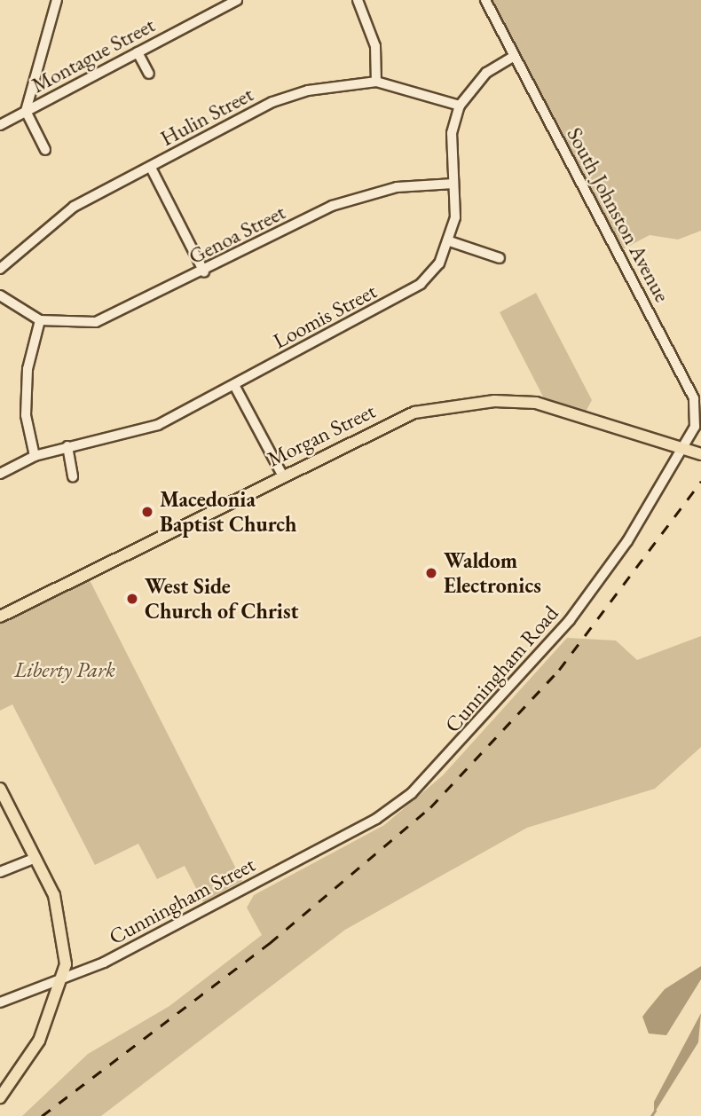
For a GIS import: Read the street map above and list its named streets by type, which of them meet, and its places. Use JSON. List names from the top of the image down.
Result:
{
  "streets": {
    "main road": ["Morgan Street"],
    "street": [
      "Montague Street",
      "Hulin Street",
      "South Johnston Avenue",
      "Genoa Street",
      "Loomis Street",
      "Cunningham Road",
      "Cunningham Street"
    ]
  },
  "crossings": [
    ["Hulin Street", "Loomis Street"],
    ["South Johnston Avenue", "Loomis Street"],
    ["South Johnston Avenue", "Morgan Street"],
    ["South Johnston Avenue", "Cunningham Road"],
    ["Genoa Street", "Loomis Street"],
    ["Morgan Street", "Cunningham Road"],
    ["Cunningham Road", "Cunningham Street"]
  ],
  "parks": ["Liberty Park"],
  "places": ["Macedonia Baptist Church", "Waldom Electronics", "West Side Church of Christ"]
}
